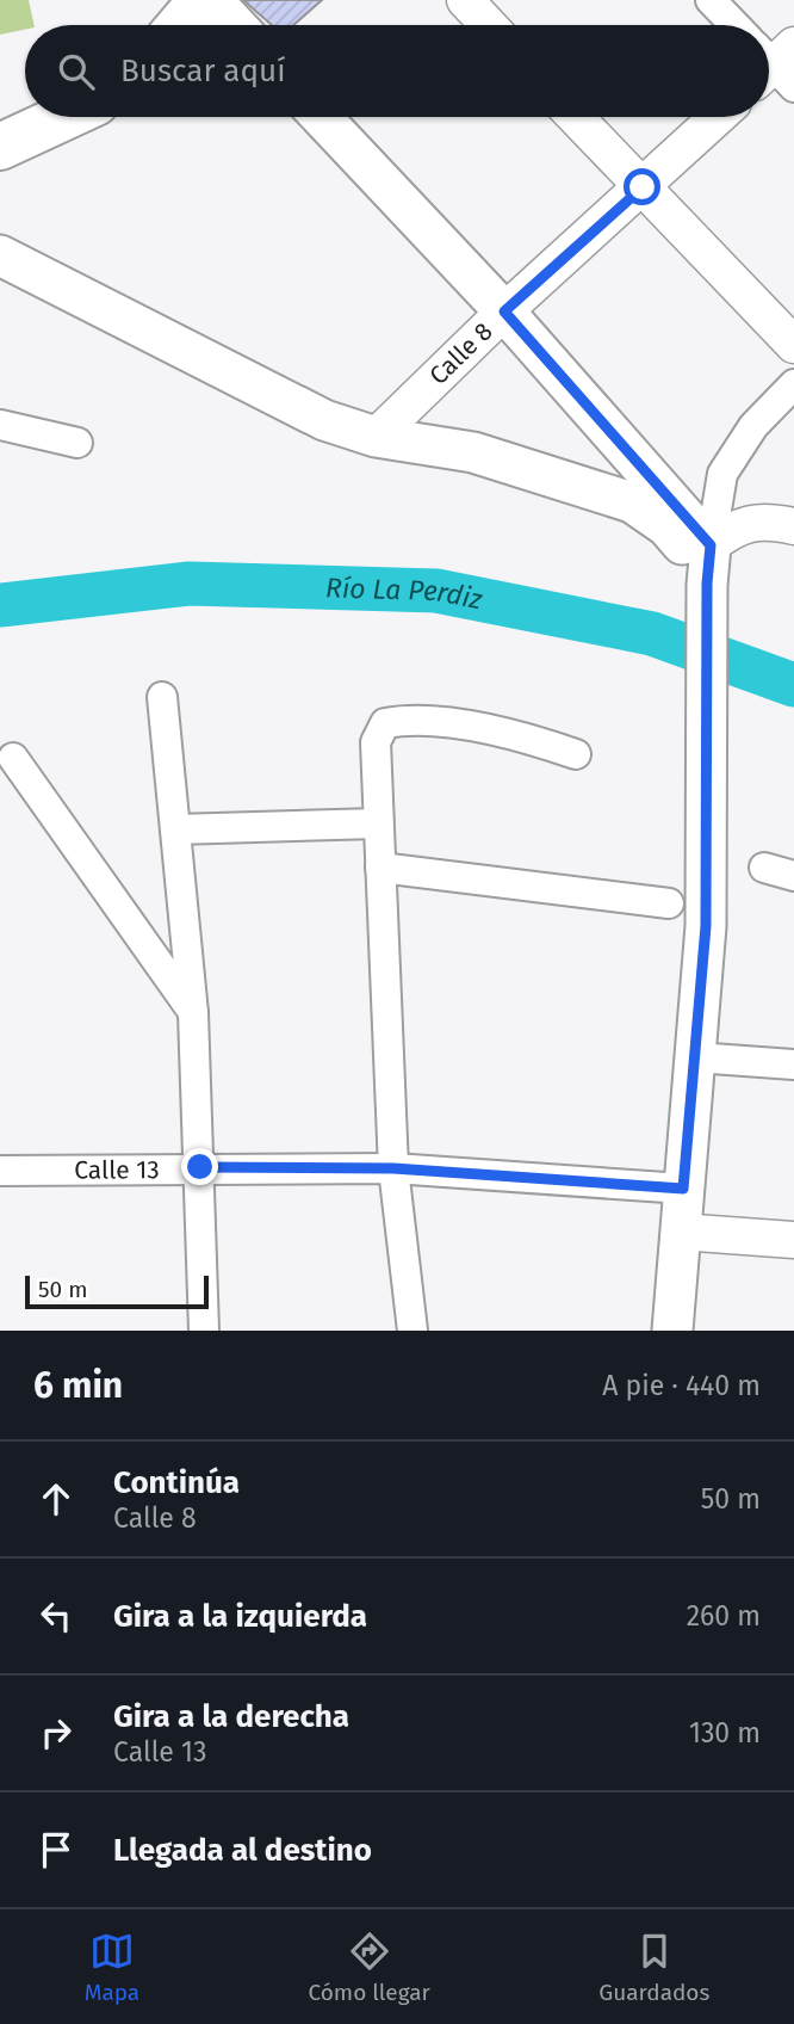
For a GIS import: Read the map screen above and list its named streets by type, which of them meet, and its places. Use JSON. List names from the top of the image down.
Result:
{
  "streets": {
    "street": ["Calle 8", "Calle 13"]
  },
  "water": ["Río La Perdiz"],
  "scale_bar": "50 m",
  "page": {
    "search": "Buscar aquí",
    "scale": "50 m",
    "heading": ["6 min", "A pie · 440 m"],
    "list": [
      ["Continúa", "Calle 8", "50 m"],
      ["Gira a la izquierda", "260 m"],
      ["Gira a la derecha", "Calle 13", "130 m"],
      "Llegada al destino"
    ],
    "nav": ["Mapa", "Cómo llegar", "Guardados"]
  }
}
